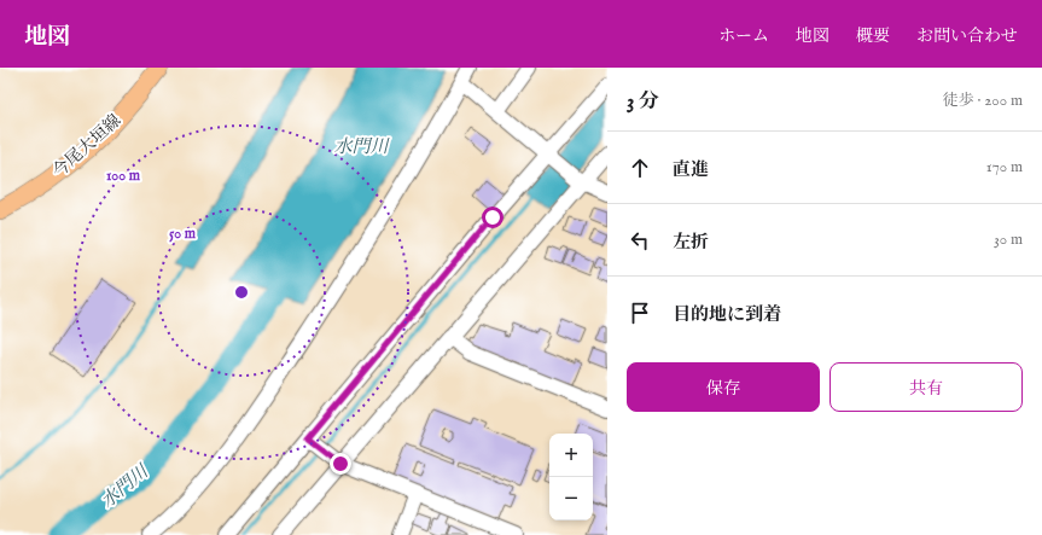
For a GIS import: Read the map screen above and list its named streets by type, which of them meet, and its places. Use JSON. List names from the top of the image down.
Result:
{
  "streets": {
    "main road": ["今尾大垣線"]
  },
  "water": ["水門川"],
  "page": {
    "header": "地図",
    "nav": [
      "ホーム",
      "地図",
      "概要",
      "お問い合わせ"
    ],
    "heading": ["3 分", "徒歩 · 200 m"],
    "list": [
      ["直進", "170 m"],
      ["左折", "30 m"],
      "目的地に到着"
    ],
    "buttons": ["保存", "共有"],
    "map_buttons": ["+", "−"]
  },
  "rings": ["100 m", "50 m"]
}
